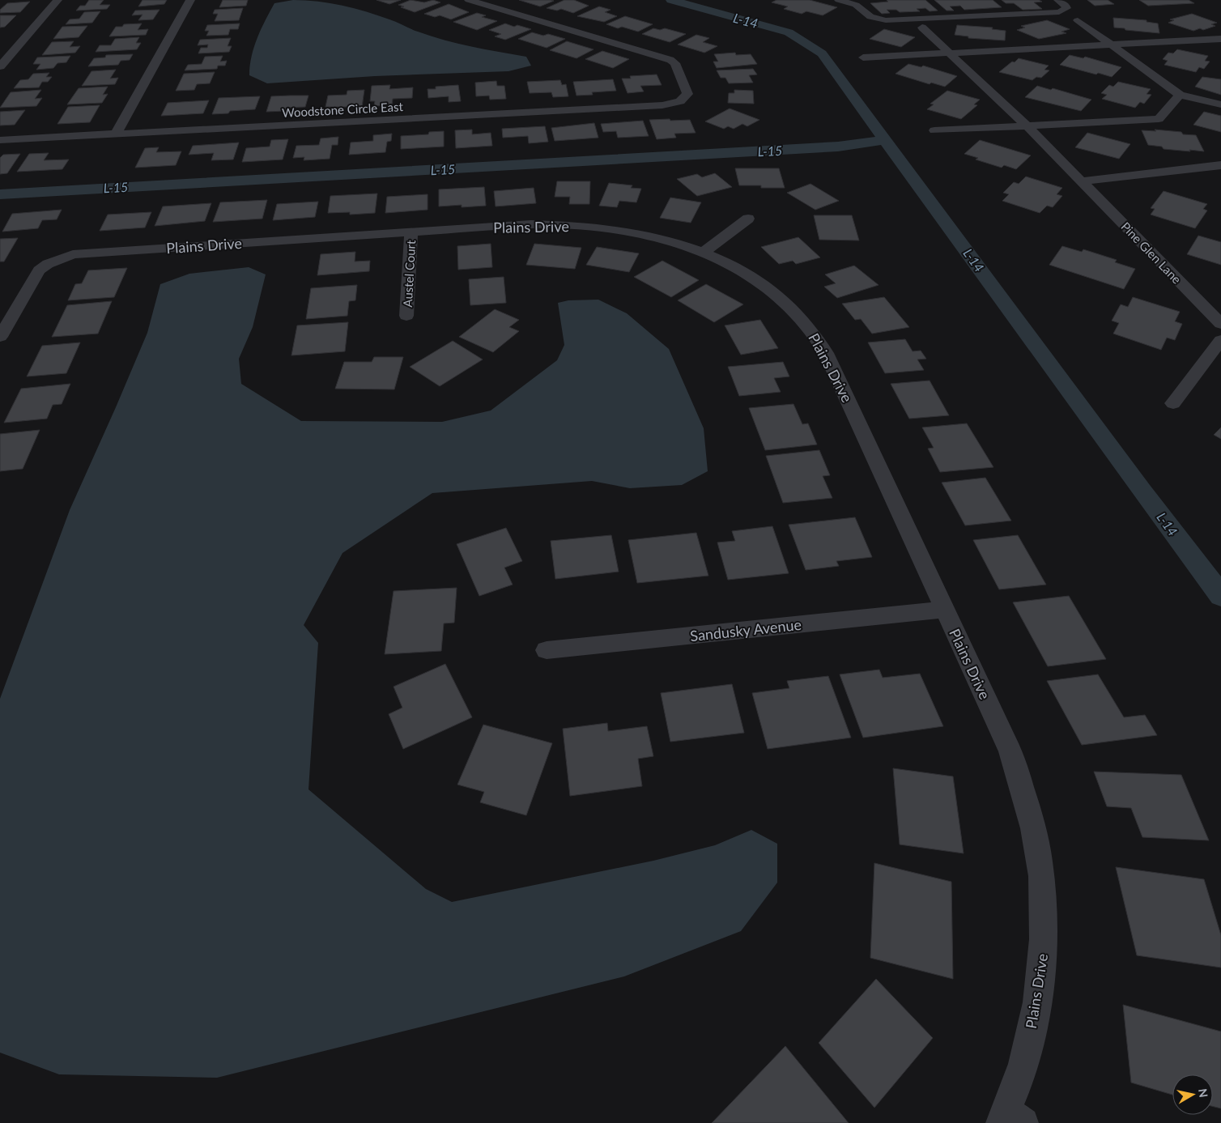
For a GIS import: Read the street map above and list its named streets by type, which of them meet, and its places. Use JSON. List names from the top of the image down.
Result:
{
  "streets": {
    "street": [
      "Woodstone Circle East",
      "Plains Drive",
      "Pine Glen Lane",
      "Austel Court",
      "Sandusky Avenue"
    ]
  },
  "crossings": [
    ["Plains Drive", "Austel Court"],
    ["Plains Drive", "Sandusky Avenue"]
  ],
  "water": ["L-14", "L-15"],
  "north": "right"
}
